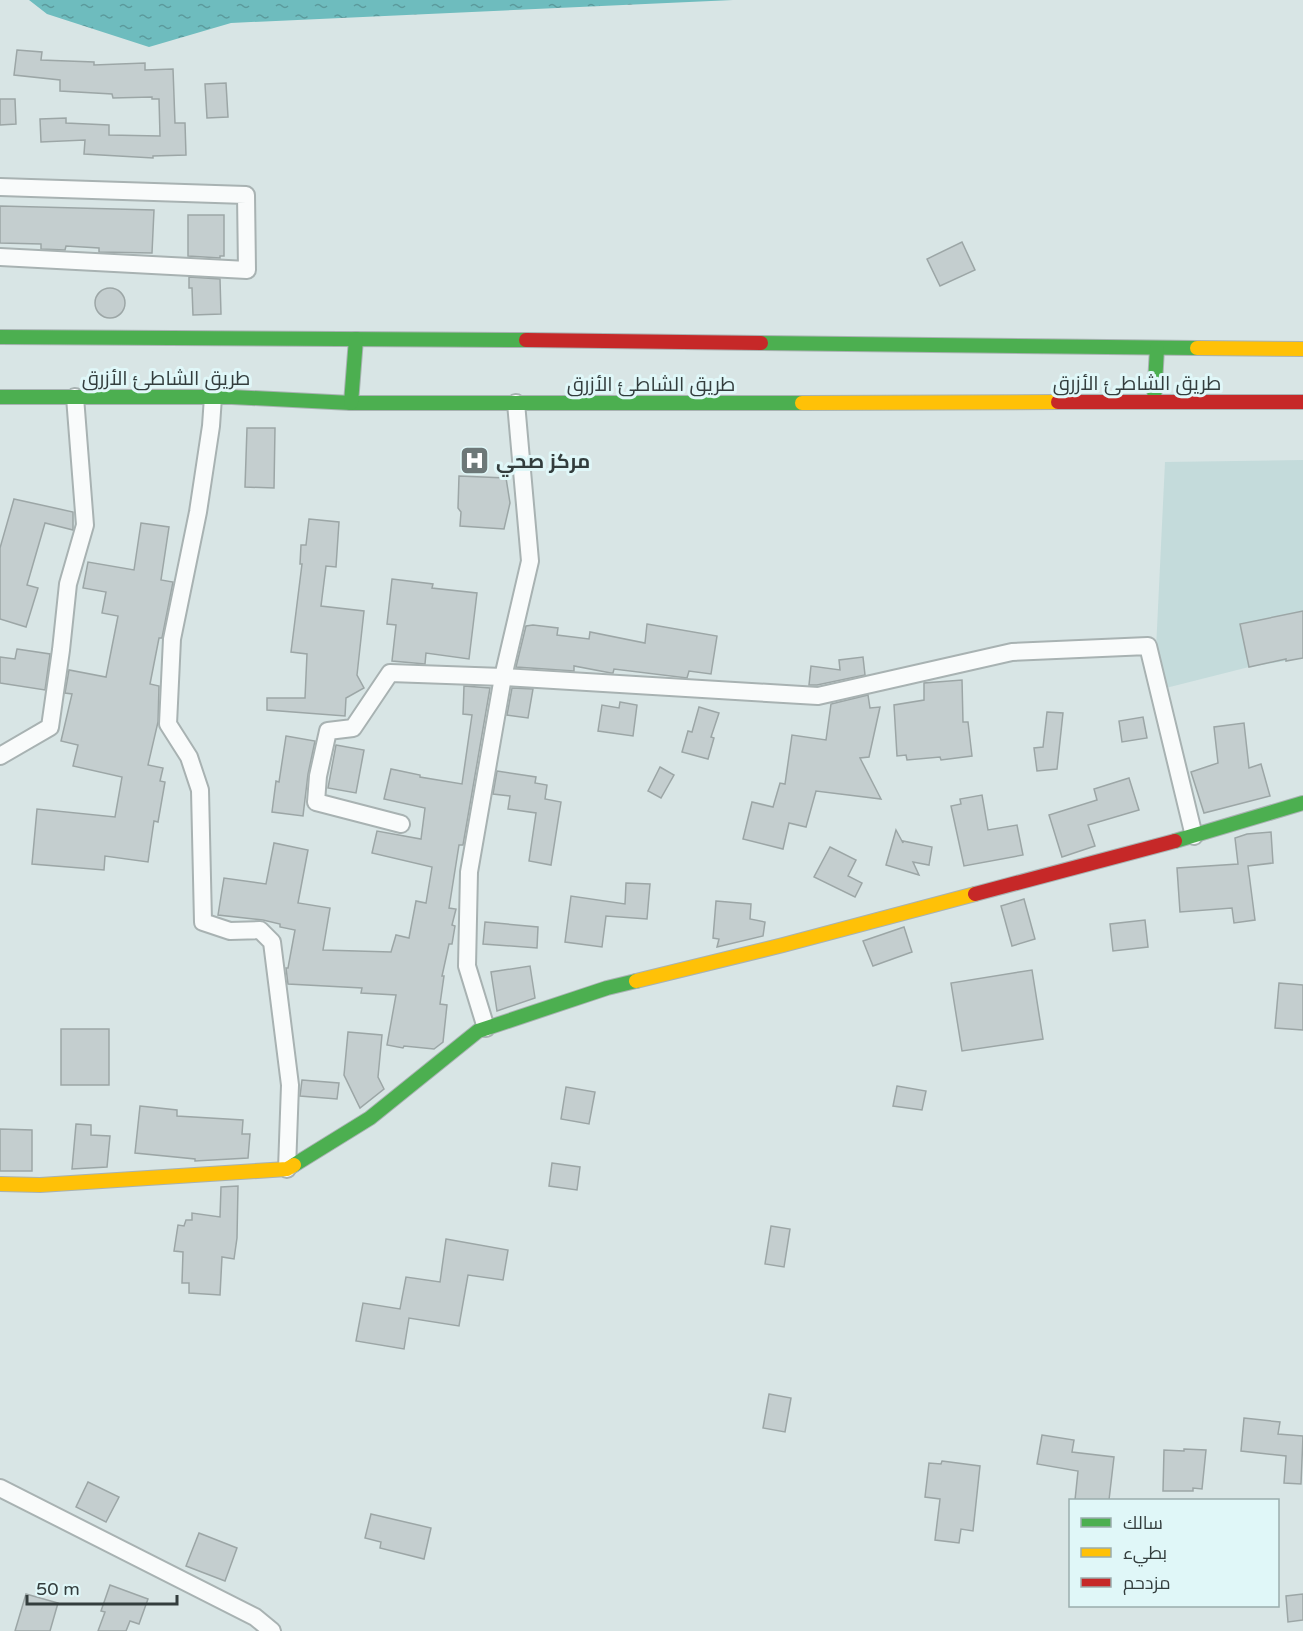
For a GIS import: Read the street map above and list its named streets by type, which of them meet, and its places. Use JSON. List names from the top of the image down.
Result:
{
  "streets": {
    "main road": ["طريق الشاطئ الأزرق"]
  },
  "places": {
    "hospital": ["مركز صحي"]
  },
  "legend": ["سالك", "بطيء", "مزدحم"],
  "scale_bar": "50 m"
}
